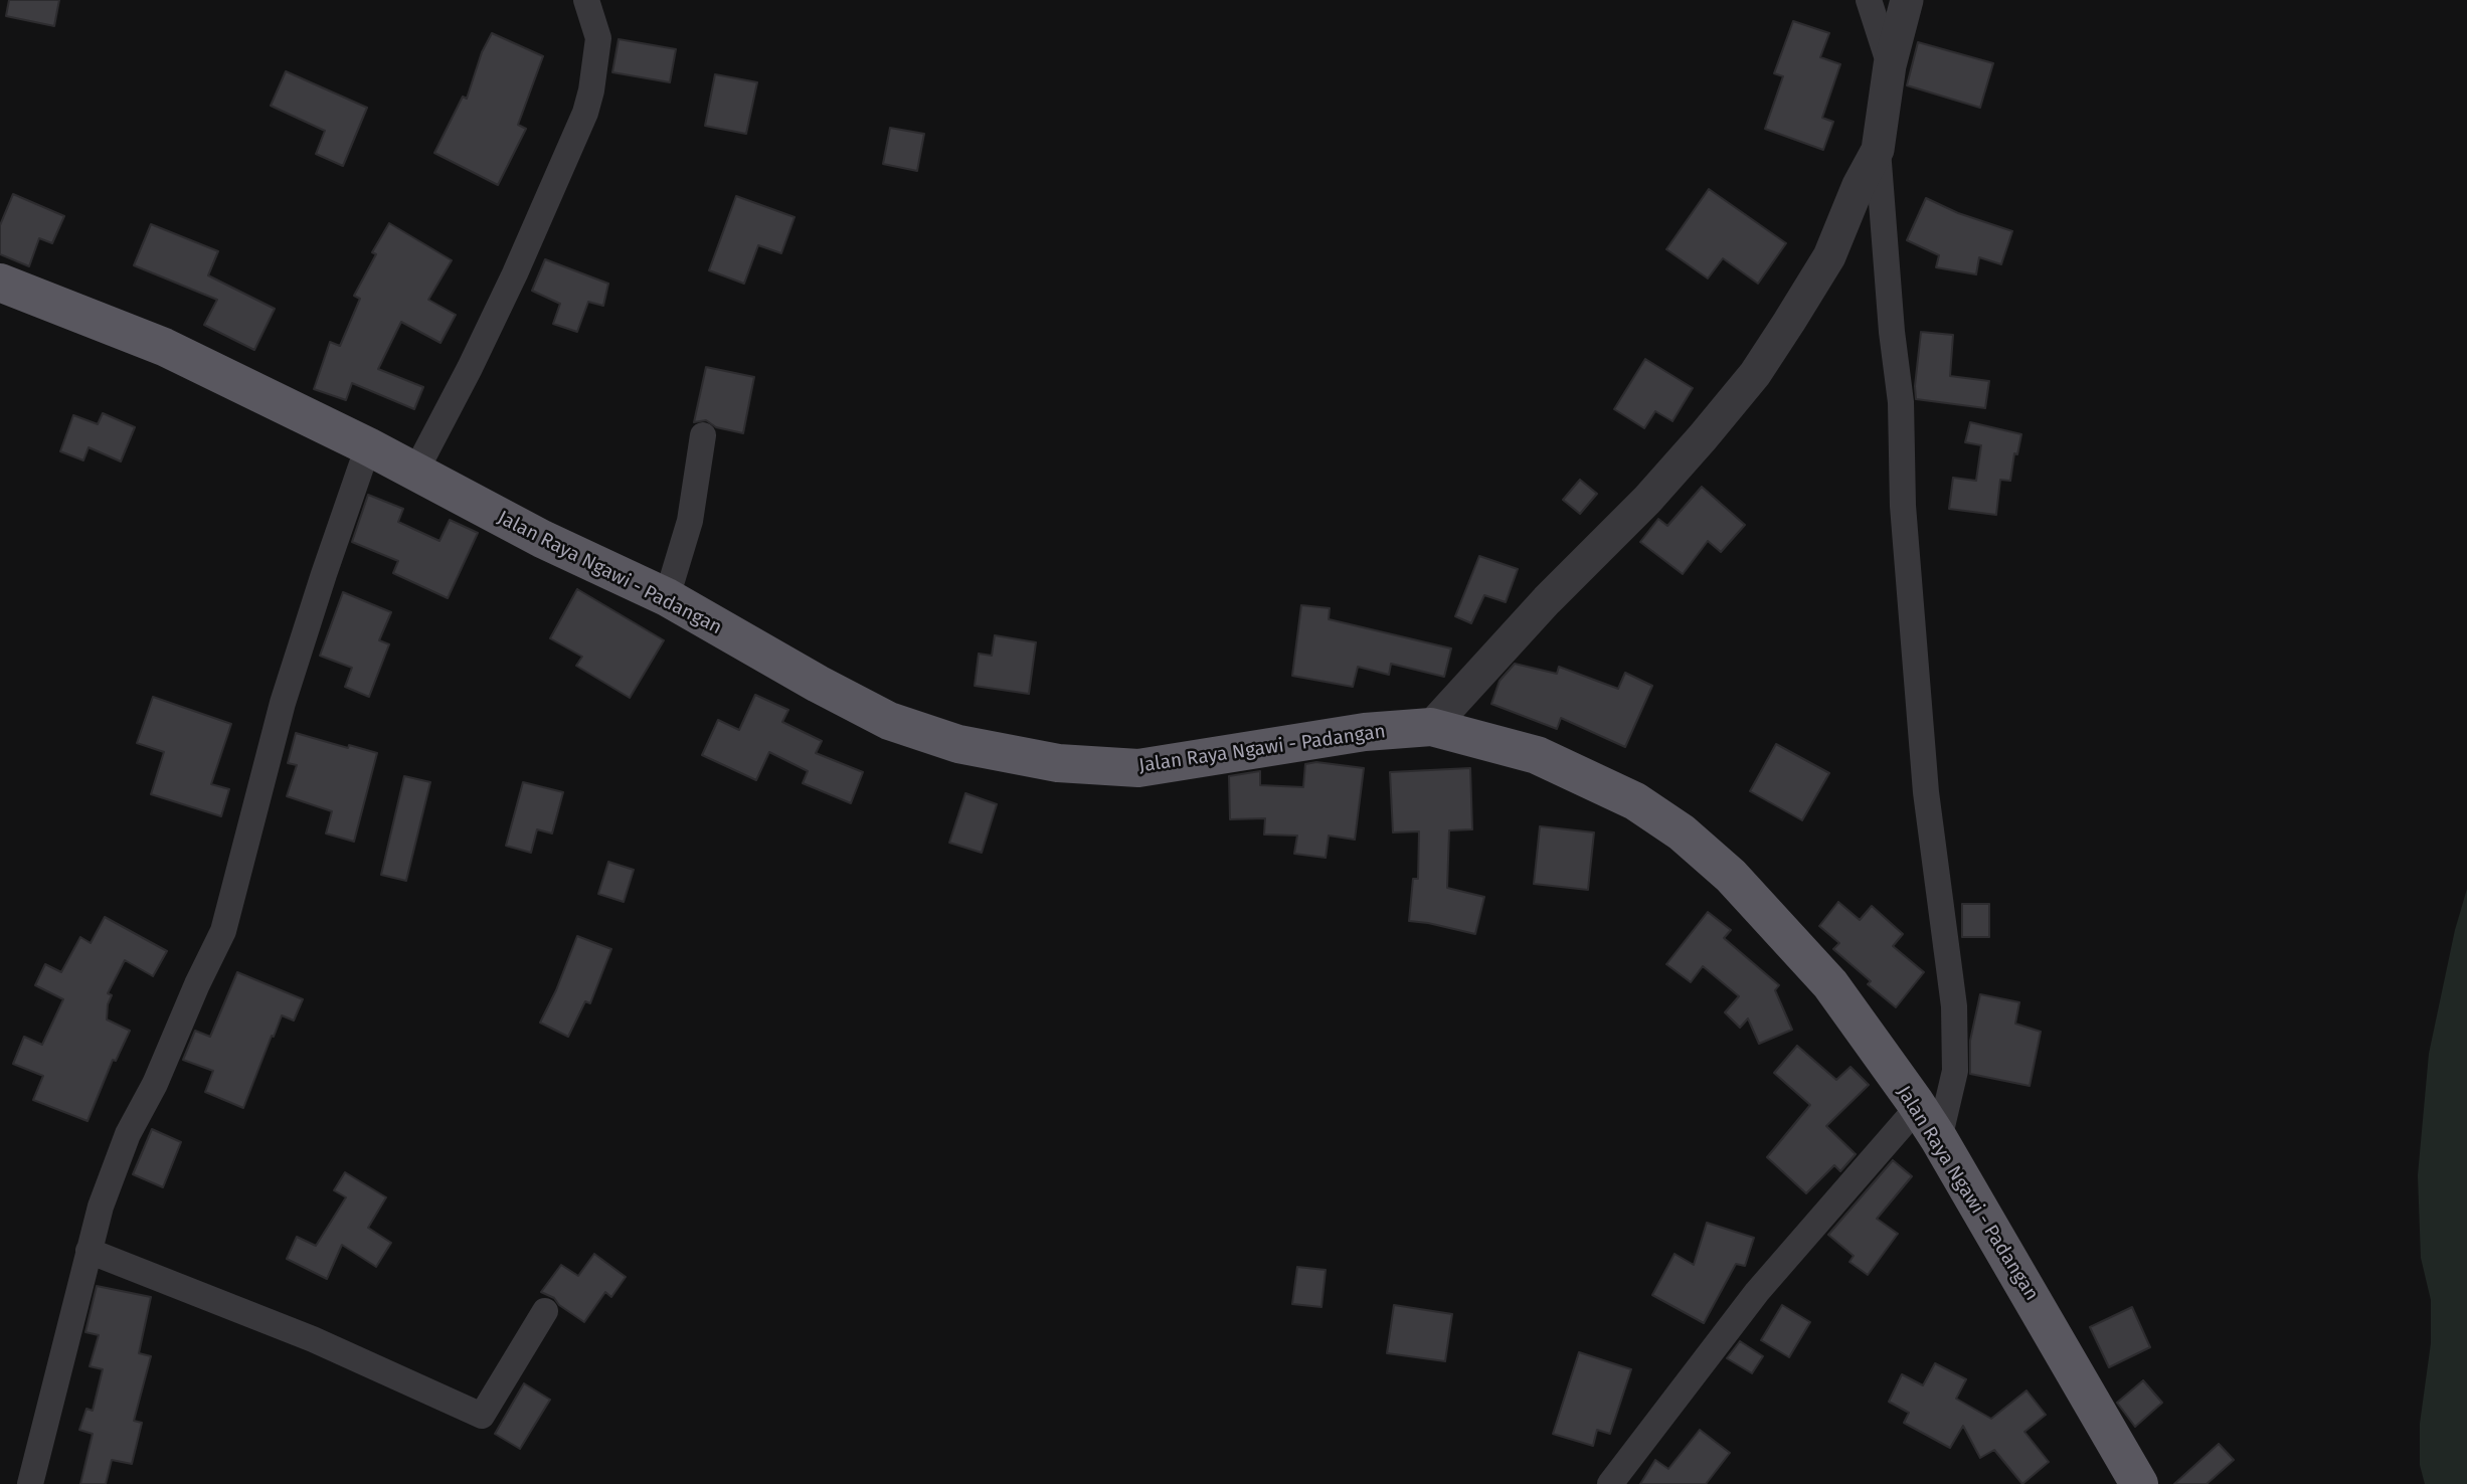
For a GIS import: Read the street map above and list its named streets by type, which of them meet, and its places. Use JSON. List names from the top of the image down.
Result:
{
  "streets": {
    "highway": ["Jalan Raya Ngawi - Padangan"]
  }
}
